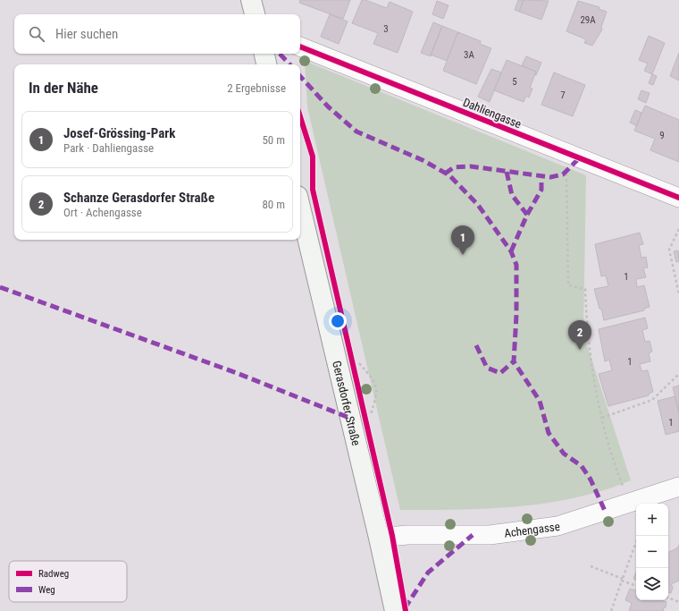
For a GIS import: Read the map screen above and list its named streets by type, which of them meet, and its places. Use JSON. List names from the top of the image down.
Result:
{
  "streets": {
    "main road": ["Gerasdorfer Straße"],
    "street": ["Dahliengasse", "Achengasse"]
  },
  "crossings": [
    ["Gerasdorfer Straße", "Achengasse"]
  ],
  "house_numbers": [
    "29A",
    "3",
    "3A",
    "5",
    "7",
    "9",
    "1",
    "1",
    "1"
  ],
  "legend": ["Radweg", "Weg"],
  "page": {
    "search": "Hier suchen",
    "heading": ["In der Nähe", "2 Ergebnisse"],
    "list": [
      {
        "mark": "1",
        "name": "Josef-Grössing-Park",
        "note": "Park · Dahliengasse",
        "value": "50 m"
      },
      {
        "mark": "2",
        "name": "Schanze Gerasdorfer Straße",
        "note": "Ort · Achengasse",
        "value": "80 m"
      }
    ],
    "pins": ["1", "2"],
    "map_buttons": ["+", "−"]
  }
}
